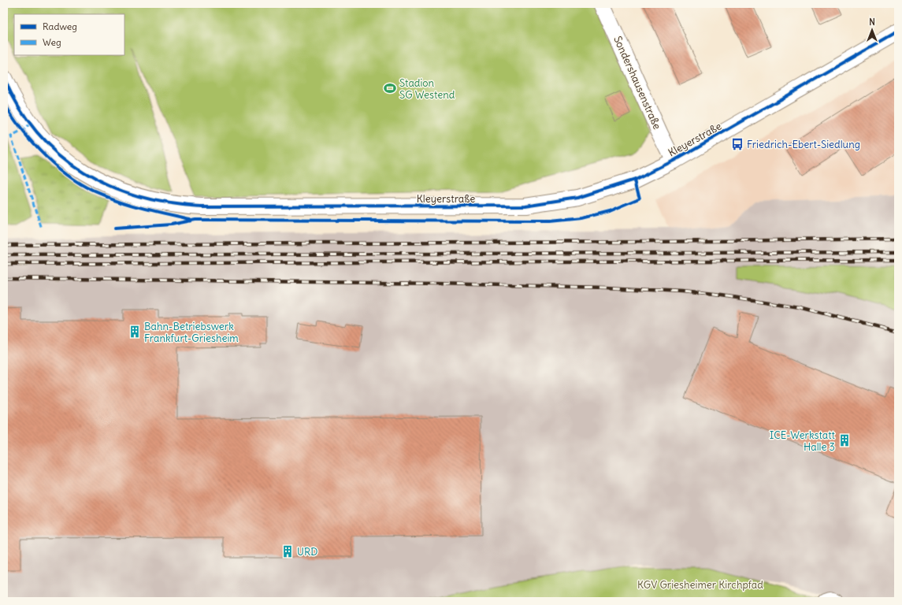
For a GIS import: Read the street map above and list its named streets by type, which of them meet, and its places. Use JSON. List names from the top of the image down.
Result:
{
  "streets": {
    "street": ["Sondershausenstraße", "Kleyerstraße"]
  },
  "crossings": [
    ["Sondershausenstraße", "Kleyerstraße"]
  ],
  "parks": ["KGV Griesheimer Kirchpfad"],
  "places": {
    "sports": ["Stadion SG Westend"],
    "bus stop": ["Friedrich-Ebert-Siedlung"],
    "building": ["Bahn-Betriebswerk Frankfurt-Griesheim", "ICE-Werkstatt Halle 3", "URD"]
  },
  "legend": ["Radweg", "Weg"],
  "north": "top"
}
